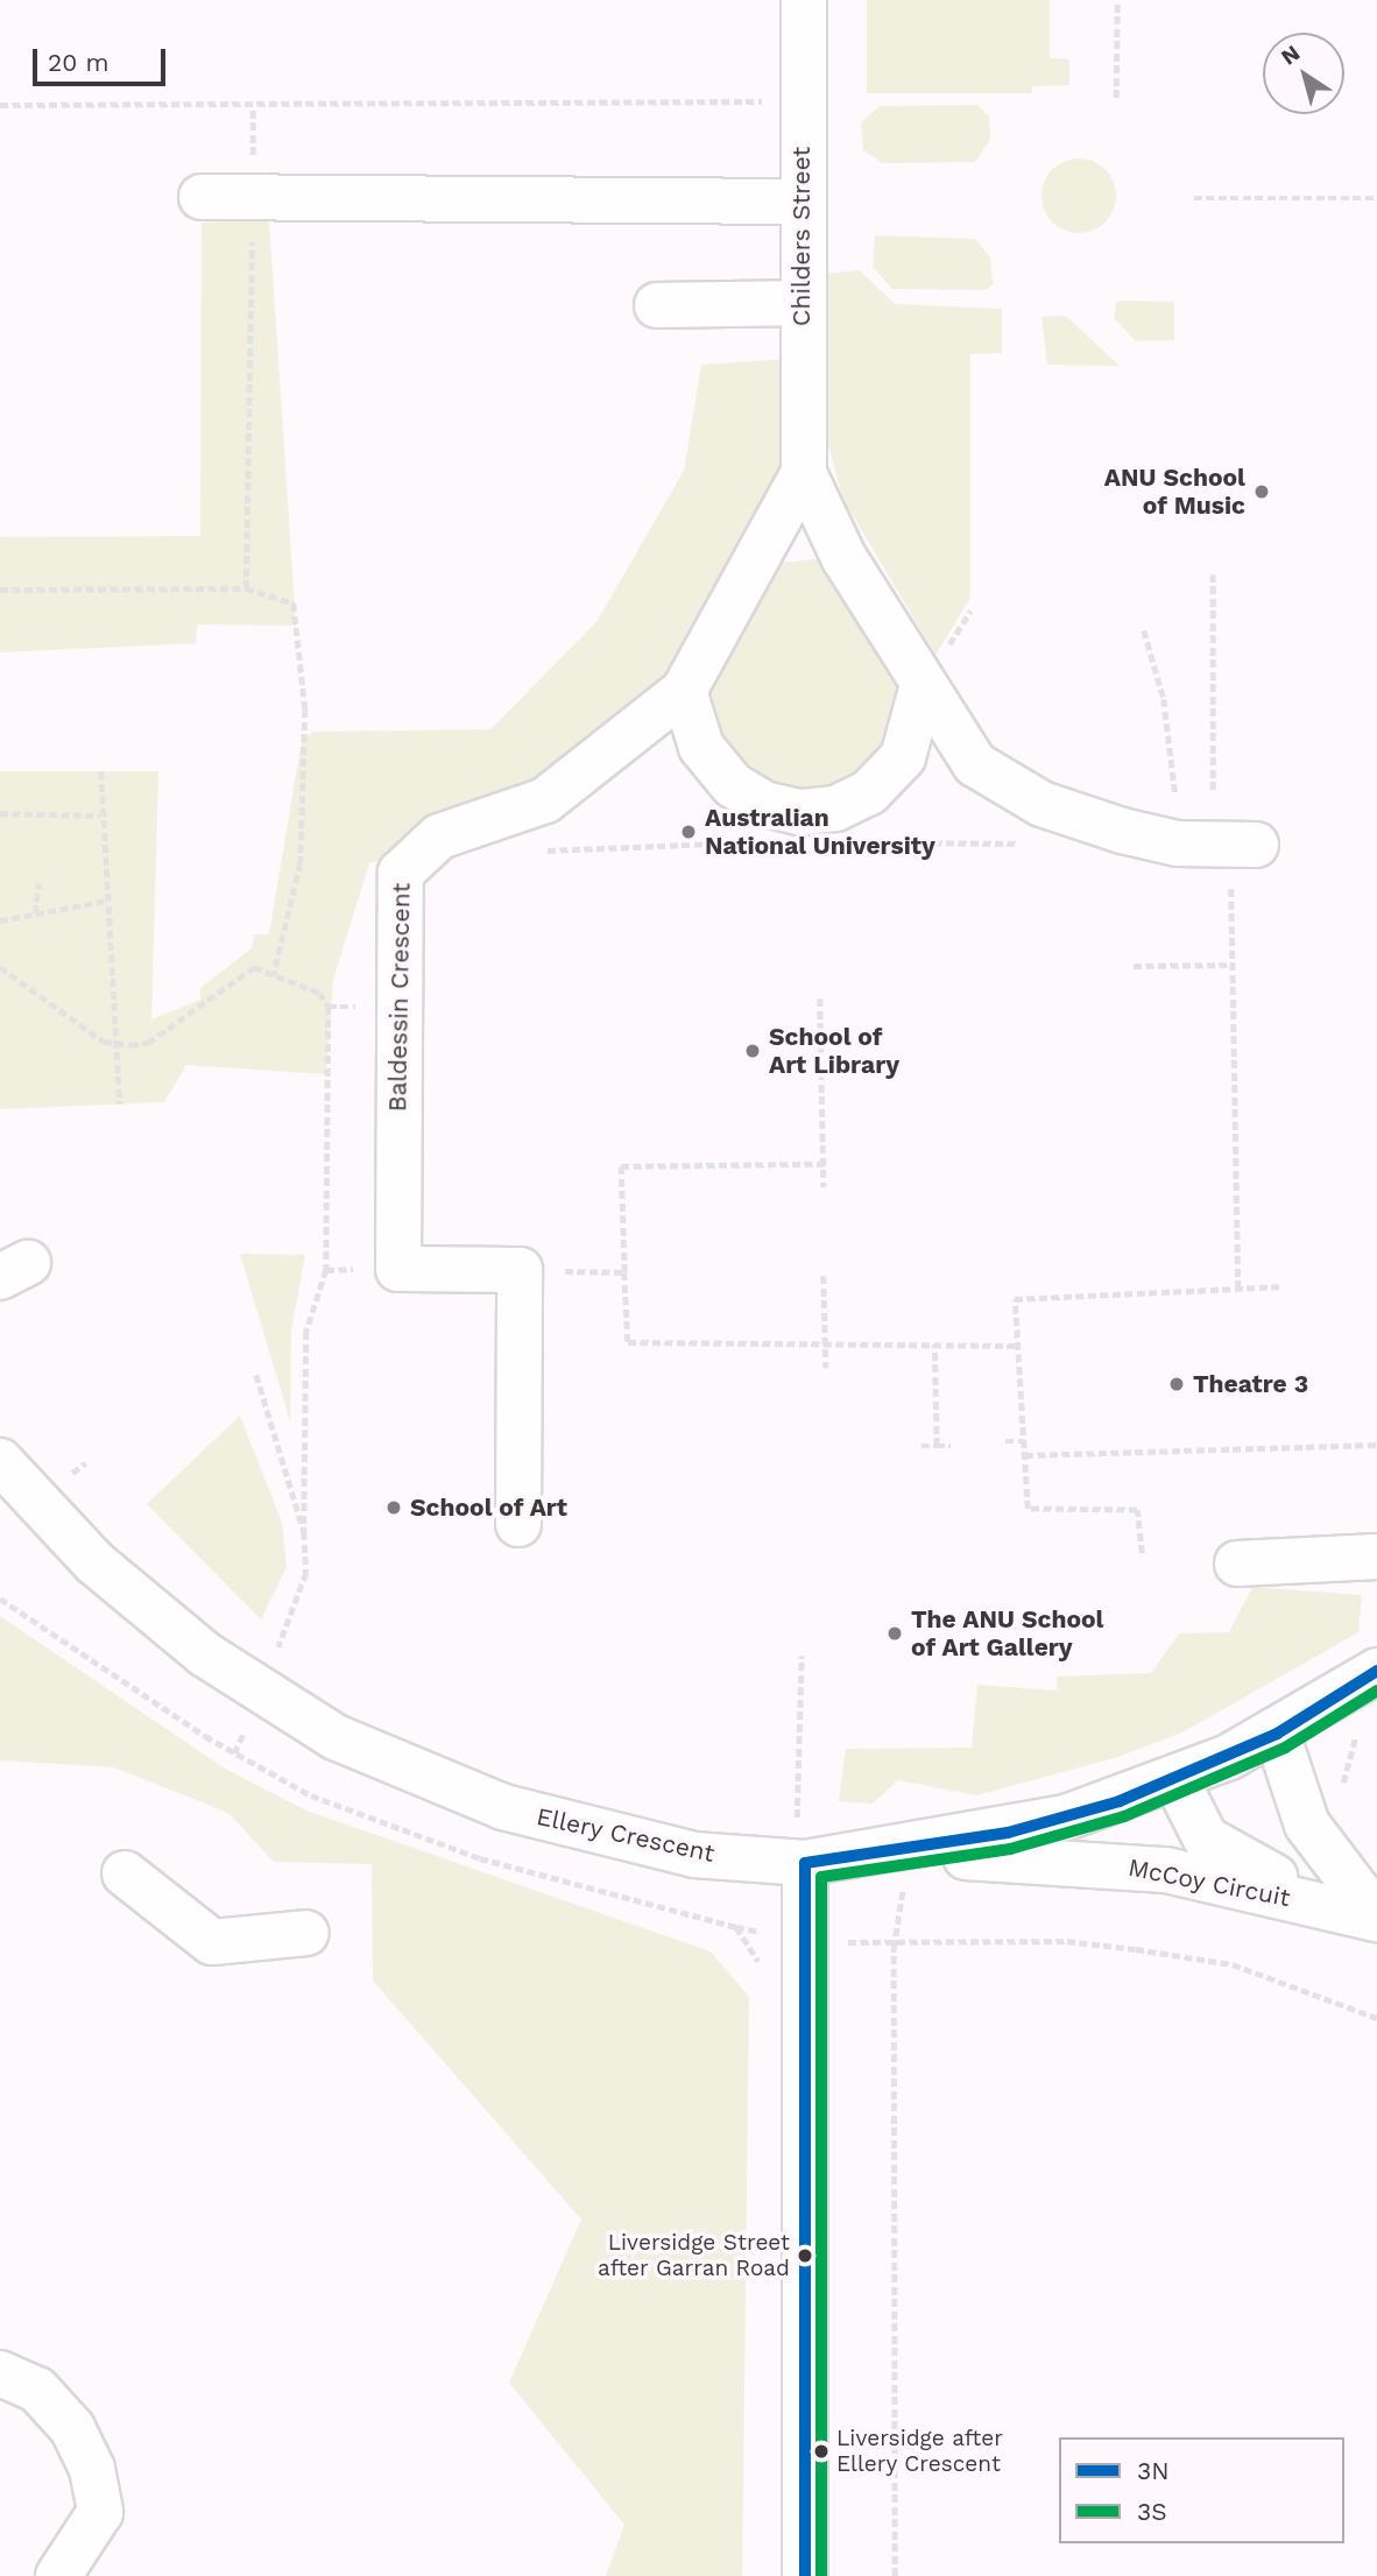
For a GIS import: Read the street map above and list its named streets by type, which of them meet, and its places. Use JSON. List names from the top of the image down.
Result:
{
  "streets": {
    "street": [
      "Childers Street",
      "Baldessin Crescent",
      "Ellery Crescent",
      "McCoy Circuit"
    ]
  },
  "crossings": [
    ["Ellery Crescent", "McCoy Circuit"]
  ],
  "places": [
    "ANU School of Music",
    "Australian National University",
    "School of Art Library",
    "Theatre 3",
    "School of Art",
    "The ANU School of Art Gallery",
    "Liversidge Street after Garran Road",
    "Liversidge after Ellery Crescent"
  ],
  "lines": ["transit line 3N", "transit line 3S"],
  "legend": ["3N", "3S"],
  "scale_bar": "20 m",
  "north": "top left"
}
